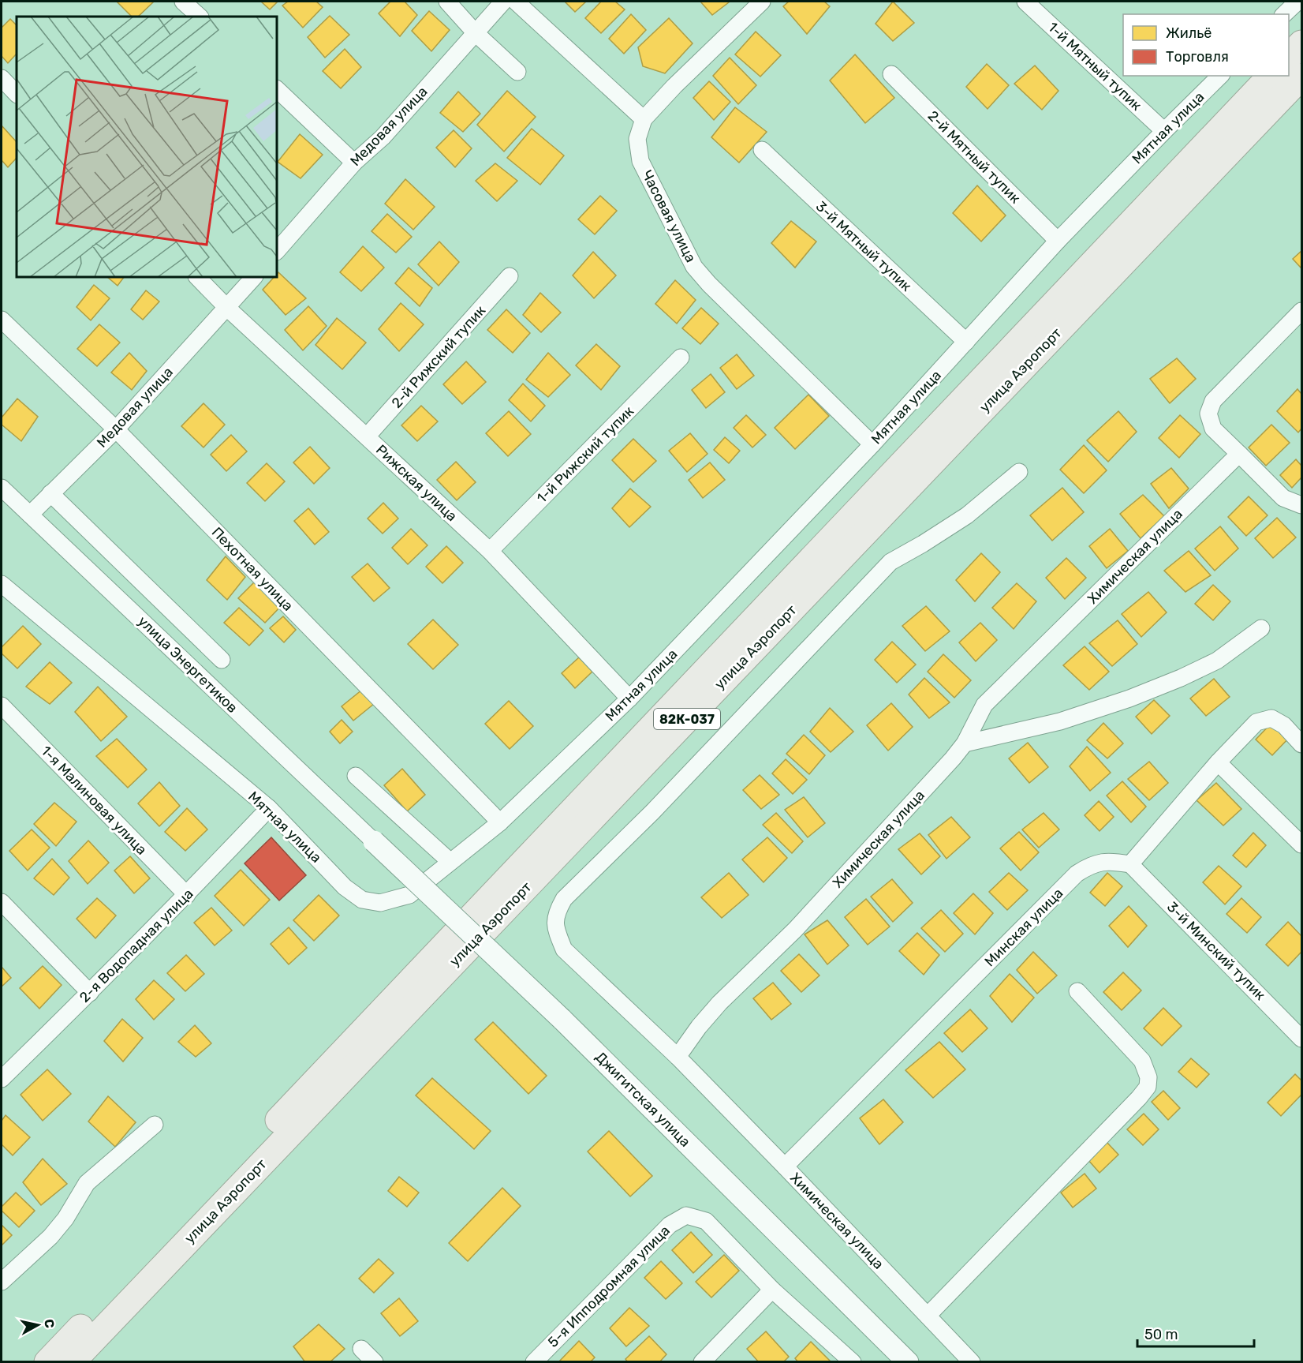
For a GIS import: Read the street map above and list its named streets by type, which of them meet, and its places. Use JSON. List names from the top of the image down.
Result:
{
  "streets": {
    "main road": ["улица Аэропорт", "82К-037"],
    "street": [
      "1-й Мятный тупик",
      "Медовая улица",
      "Мятная улица",
      "2-й Мятный тупик",
      "Часовая улица",
      "3-й Мятный тупик",
      "2-й Рижский тупик",
      "1-й Рижский тупик",
      "Рижская улица",
      "Химическая улица",
      "Пехотная улица",
      "улица Энергетиков",
      "1-я Малиновая улица",
      "Минская улица",
      "2-я Водопадная улица",
      "3-й Минский тупик",
      "Джигитская улица",
      "5-я Ипподромная улица"
    ]
  },
  "crossings": [
    ["1-й Мятный тупик", "Мятная улица"],
    ["Медовая улица", "Рижская улица"],
    ["Медовая улица", "Пехотная улица"],
    ["Медовая улица", "улица Энергетиков"],
    ["Мятная улица", "2-й Мятный тупик"],
    ["Мятная улица", "Часовая улица"],
    ["Мятная улица", "3-й Мятный тупик"],
    ["Мятная улица", "Рижская улица"],
    ["Мятная улица", "Пехотная улица"],
    ["Мятная улица", "2-я Водопадная улица"],
    ["2-й Рижский тупик", "Рижская улица"],
    ["1-й Рижский тупик", "Рижская улица"],
    ["Химическая улица", "Минская улица"],
    ["улица Энергетиков", "Джигитская улица"],
    ["1-я Малиновая улица", "2-я Водопадная улица"],
    ["Минская улица", "3-й Минский тупик"]
  ],
  "legend": ["Жильё", "Торговля"],
  "scale_bar": "50 m",
  "north": "right"
}
